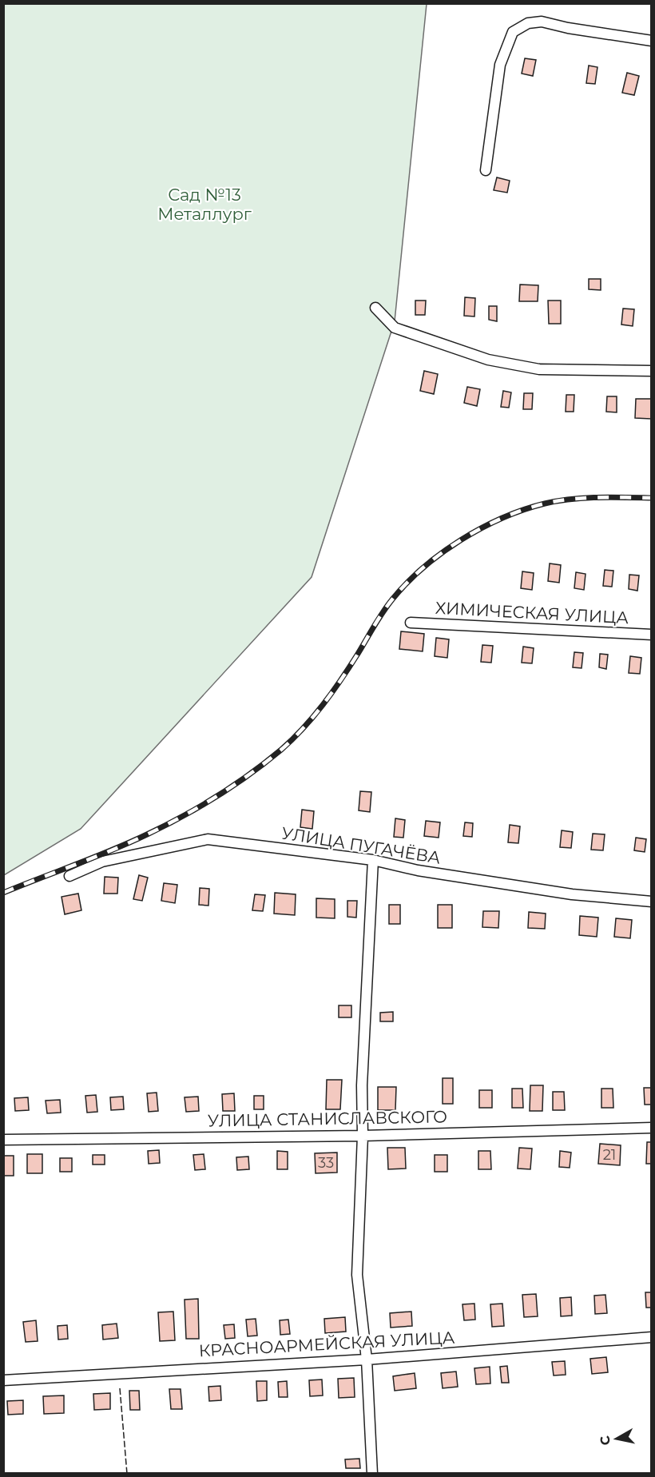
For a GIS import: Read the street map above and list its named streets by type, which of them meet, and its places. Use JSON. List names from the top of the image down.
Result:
{
  "streets": {
    "street": [
      "ХИМИЧЕСКАЯ УЛИЦА",
      "УЛИЦА ПУГАЧЁВА",
      "УЛИЦА СТАНИСЛАВСКОГО",
      "КРАСНОАРМЕЙСКАЯ УЛИЦА"
    ]
  },
  "parks": ["Сад №13 Металлург"],
  "house_numbers": ["21", "33"],
  "north": "left"
}
